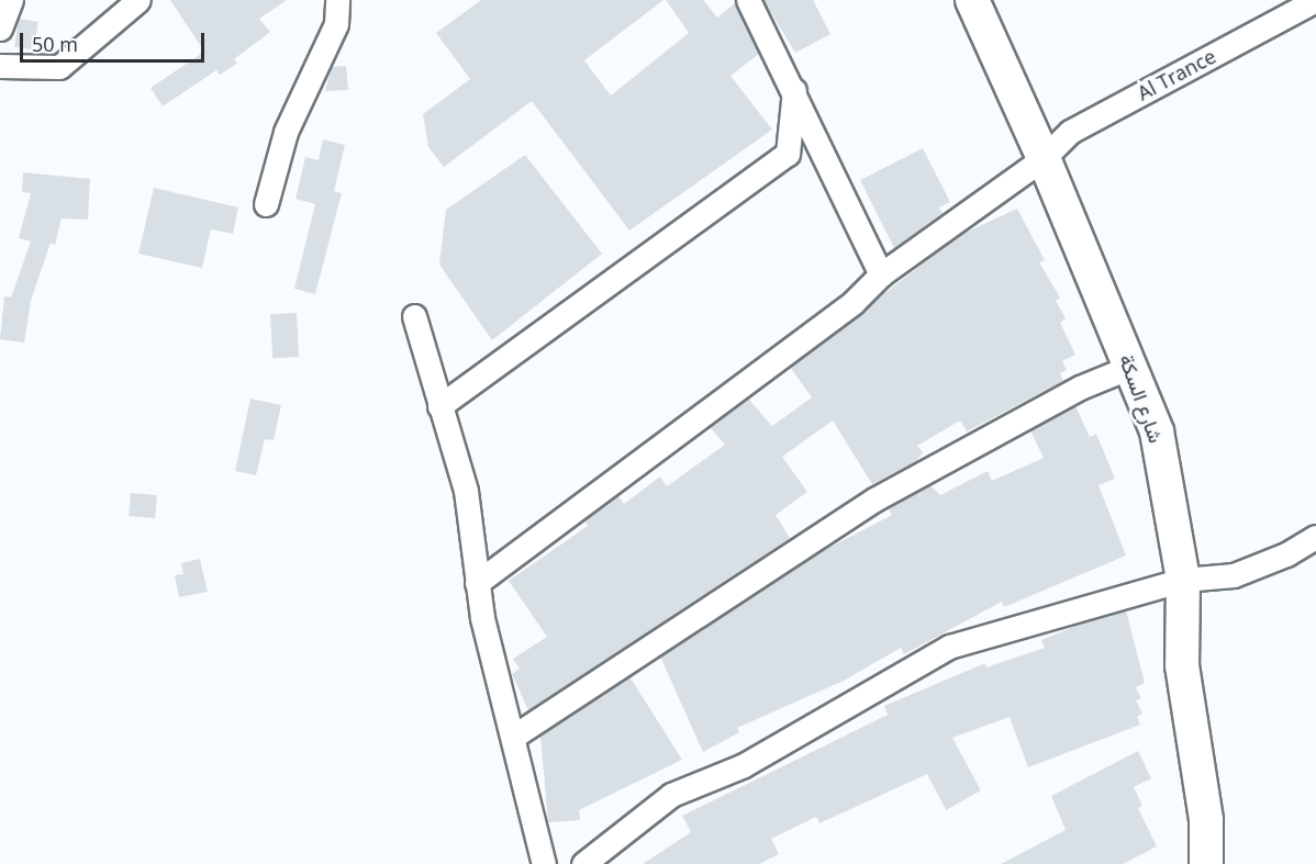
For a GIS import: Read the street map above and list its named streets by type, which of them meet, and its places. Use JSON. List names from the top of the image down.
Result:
{
  "streets": {
    "street": ["Al Trance", "شارع السكة"]
  },
  "crossings": [
    ["Al Trance", "شارع السكة"]
  ],
  "scale_bar": "50 m"
}
